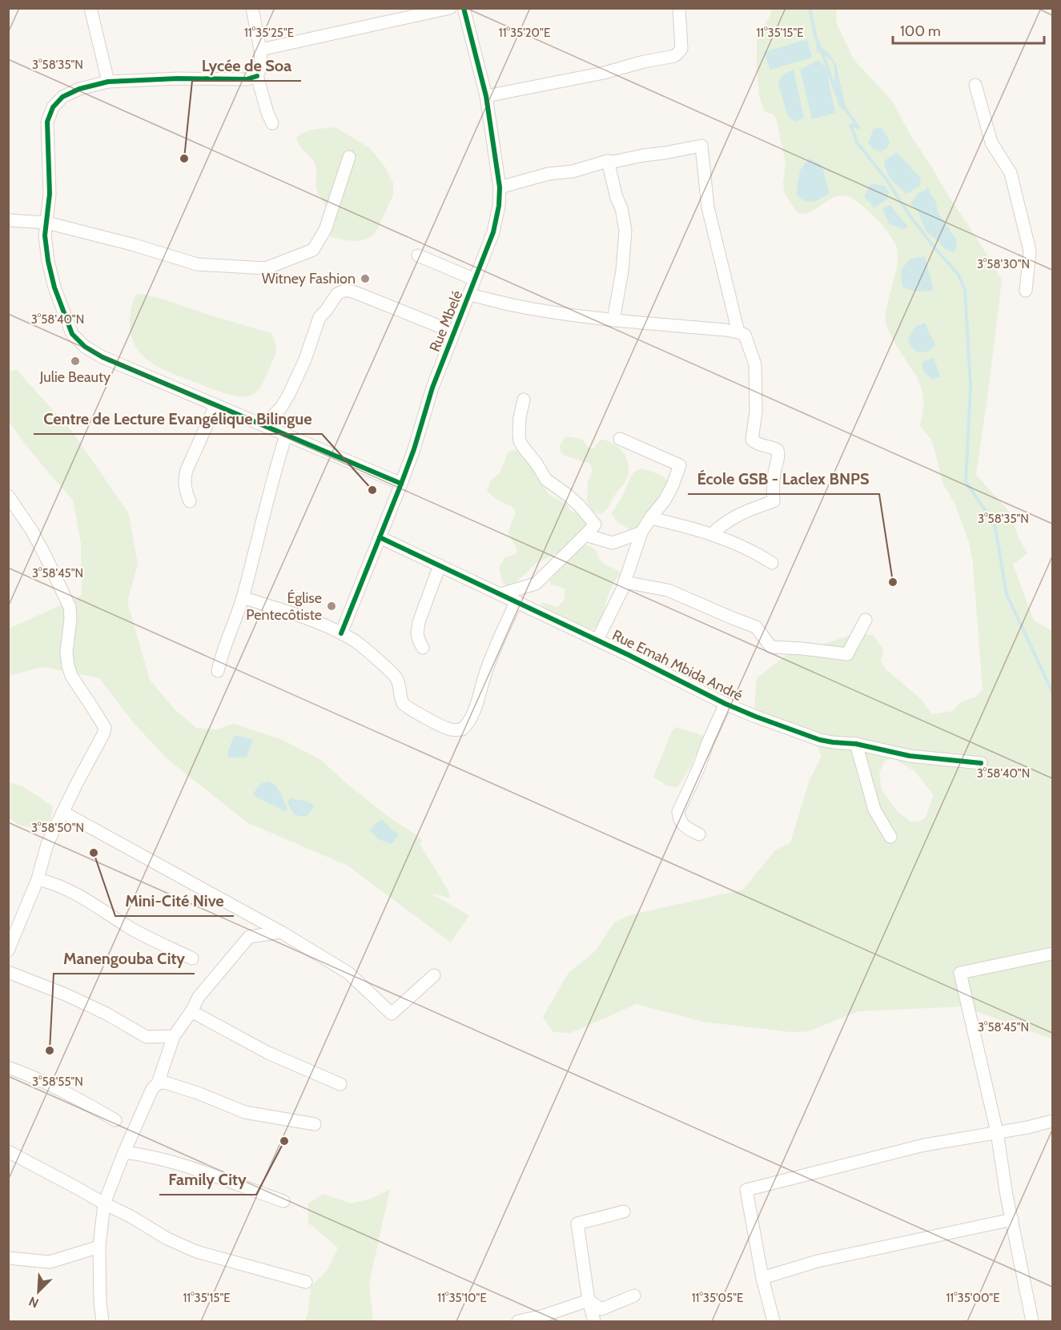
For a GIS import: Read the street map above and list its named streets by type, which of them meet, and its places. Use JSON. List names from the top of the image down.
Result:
{
  "streets": {
    "street": ["Rue Mbelé", "Rue Emah Mbida André"]
  },
  "crossings": [
    ["Rue Mbelé", "Rue Emah Mbida André"]
  ],
  "places": [
    "Lycée de Soa",
    "Witney Fashion",
    "Julie Beauty",
    "Centre de Lecture Evangélique Bilingue",
    "École GSB - Laclex BNPS",
    "Église Pentecôtiste",
    "Mini-Cité Nive",
    "Manengouba City",
    "Family City"
  ],
  "scale_bar": "100 m",
  "north": "bottom left",
  "coordinates": [
    "11°35'25\"E",
    "11°35'20\"E",
    "11°35'15\"E",
    "3°58'35\"N",
    "3°58'30\"N",
    "3°58'40\"N",
    "3°58'45\"N",
    "3°58'50\"N",
    "3°58'55\"N",
    "11°35'10\"E",
    "11°35'05\"E",
    "11°35'00\"E"
  ]
}
